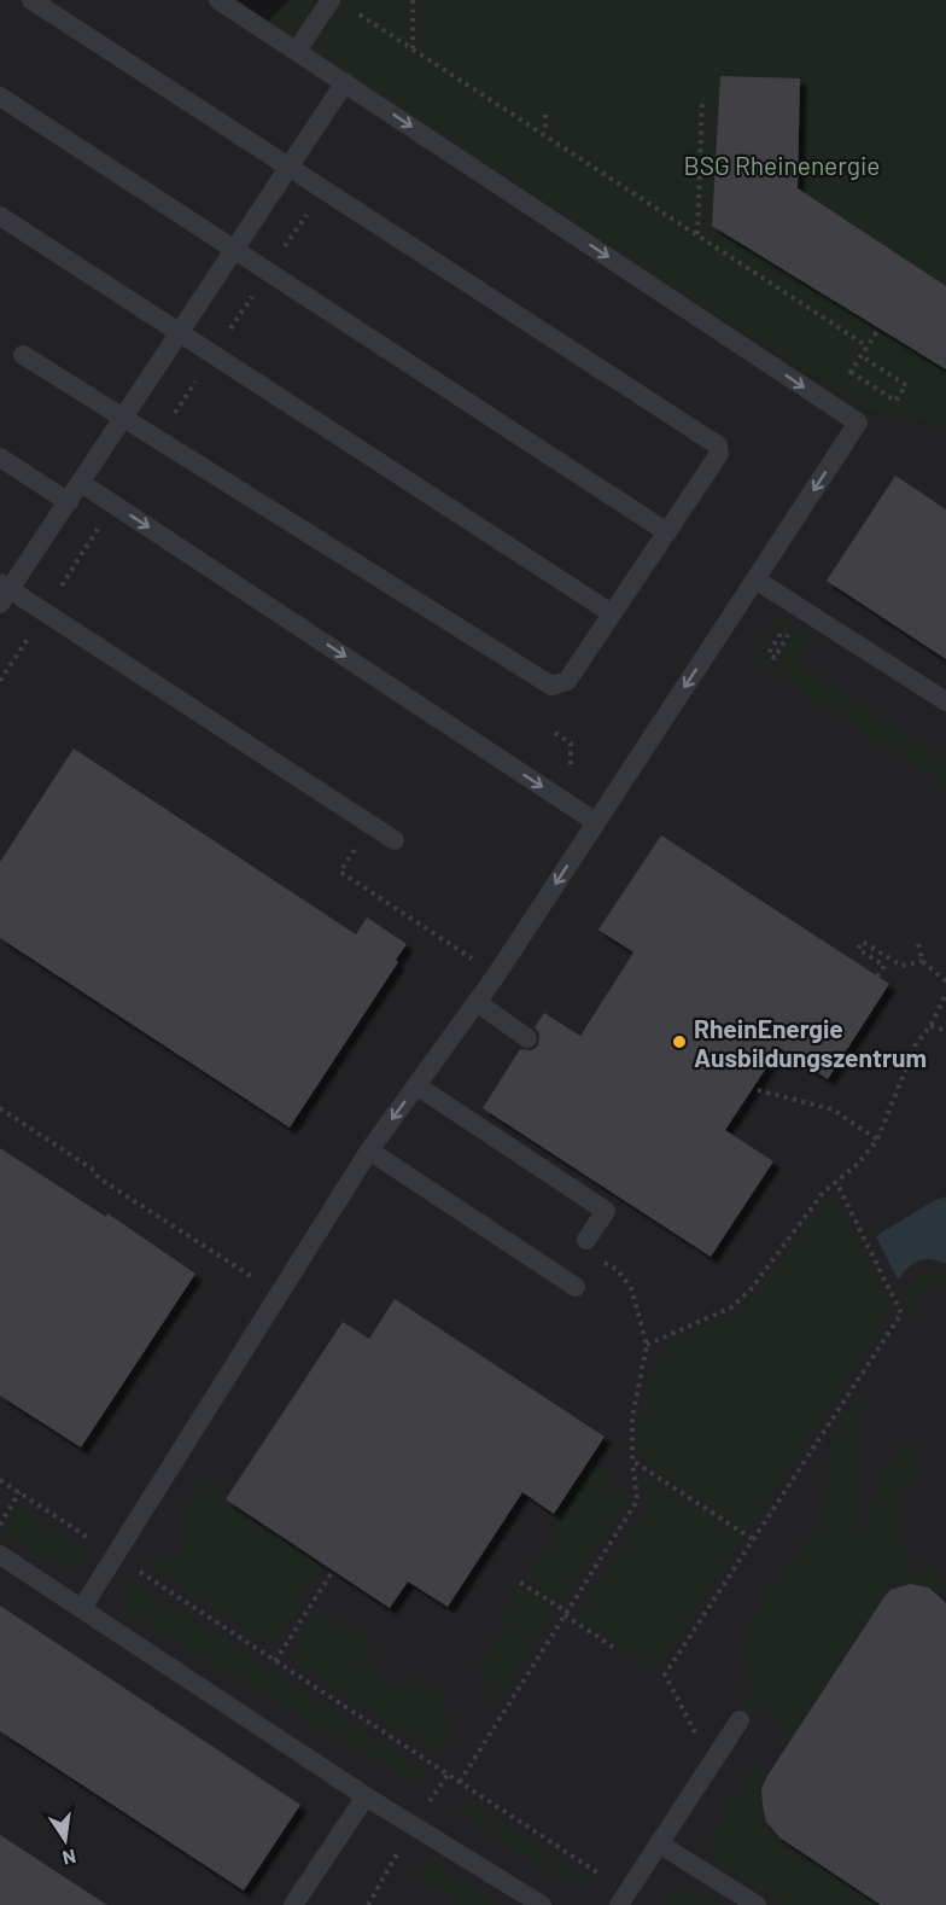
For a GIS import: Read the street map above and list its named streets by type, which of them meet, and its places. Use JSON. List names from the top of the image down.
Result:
{
  "parks": ["BSG Rheinenergie"],
  "places": ["RheinEnergie Ausbildungszentrum"],
  "north": "bottom"
}
